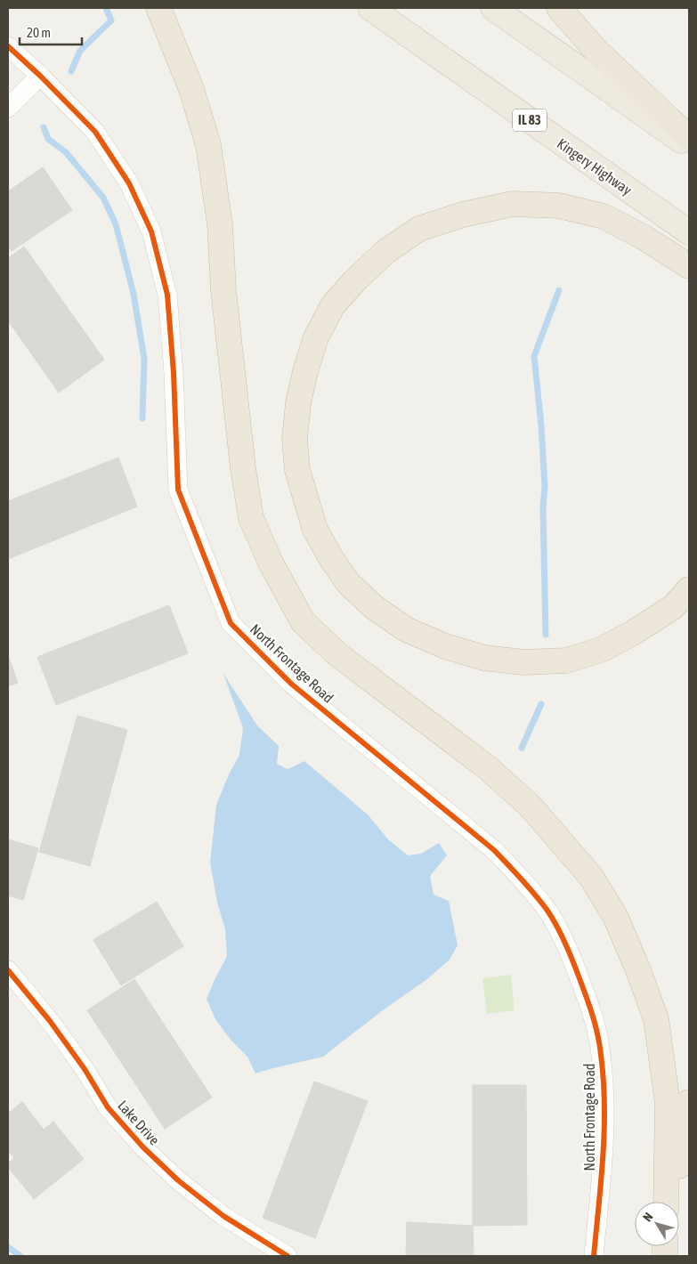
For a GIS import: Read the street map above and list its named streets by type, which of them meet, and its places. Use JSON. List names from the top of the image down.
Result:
{
  "streets": {
    "highway": ["IL 83", "Kingery Highway"],
    "street": ["North Frontage Road", "Lake Drive"]
  },
  "scale_bar": "20 m",
  "north": "top left"
}
